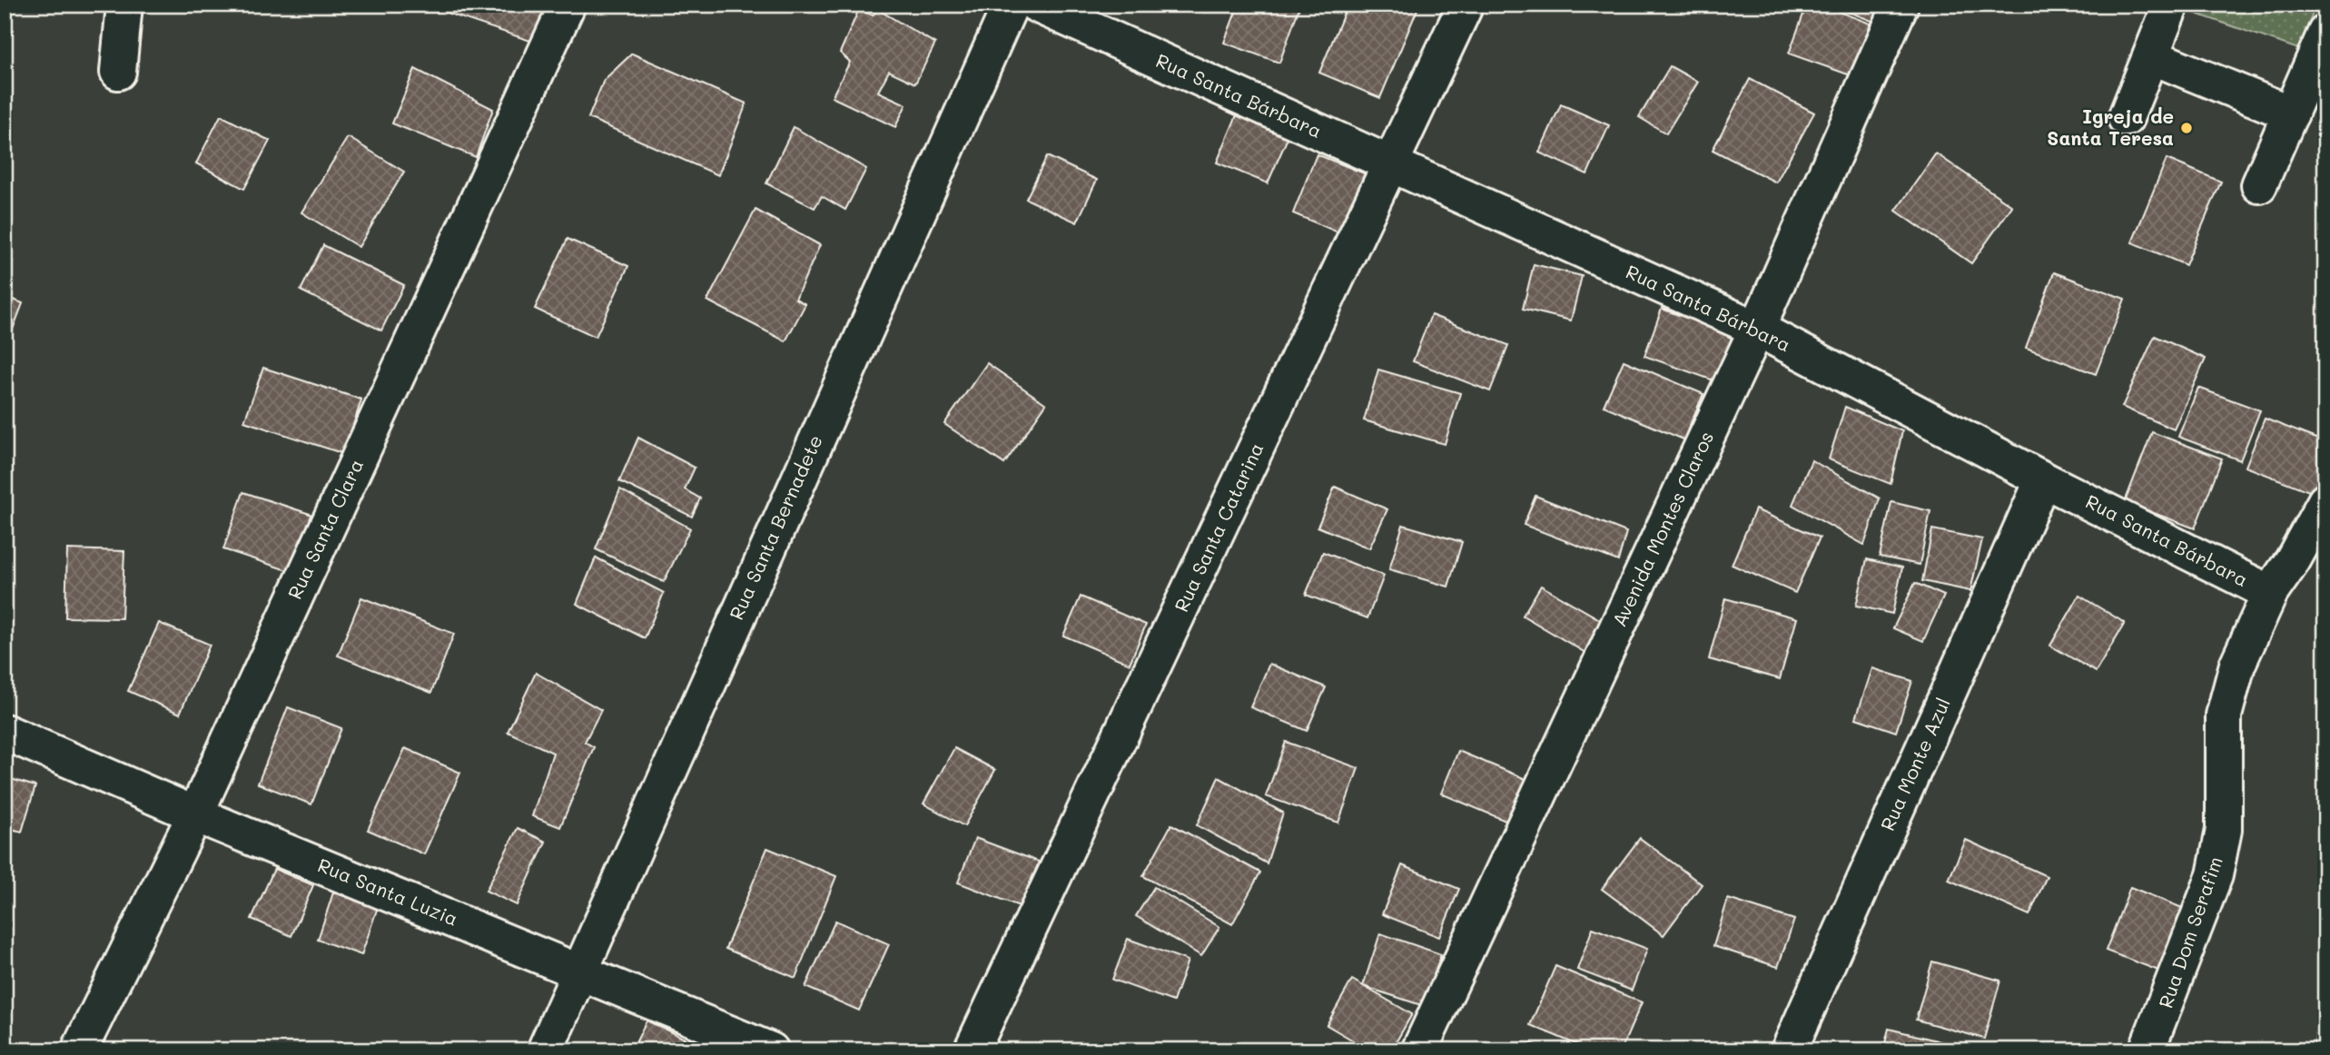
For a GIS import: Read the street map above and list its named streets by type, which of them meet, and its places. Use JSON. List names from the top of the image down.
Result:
{
  "streets": {
    "street": [
      "Rua Santa Bárbara",
      "Rua Santa Bernadete",
      "Rua Santa Catarina",
      "Rua Santa Clara",
      "Avenida Montes Claros",
      "Rua Monte Azul",
      "Rua Santa Luzia",
      "Rua Dom Serafim"
    ]
  },
  "crossings": [
    ["Rua Santa Bárbara", "Rua Santa Catarina"],
    ["Rua Santa Bárbara", "Avenida Montes Claros"],
    ["Rua Santa Bárbara", "Rua Monte Azul"],
    ["Rua Santa Bárbara", "Rua Dom Serafim"],
    ["Rua Santa Bernadete", "Rua Santa Luzia"],
    ["Rua Santa Clara", "Rua Santa Luzia"]
  ],
  "places": ["Igreja de Santa Teresa"]
}
